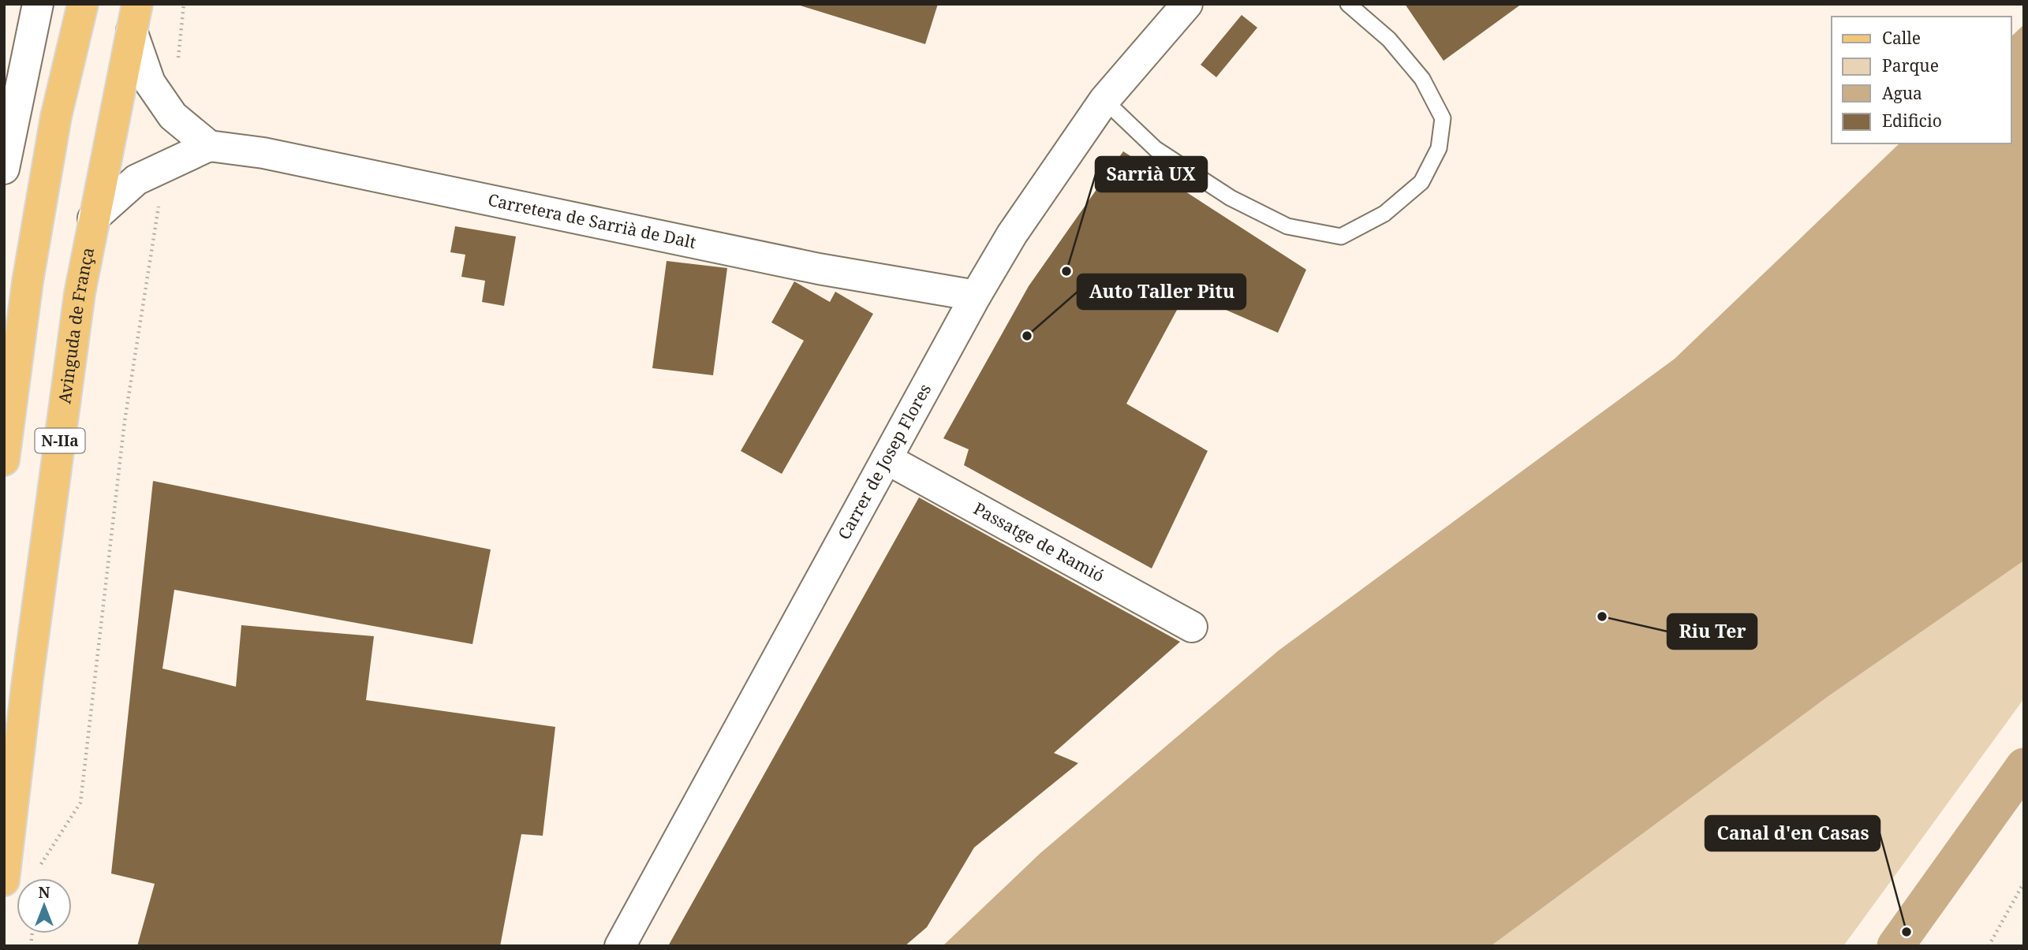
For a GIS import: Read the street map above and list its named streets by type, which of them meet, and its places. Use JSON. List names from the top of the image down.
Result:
{
  "streets": {
    "main road": ["Avinguda de França", "N-IIa"],
    "street": ["Carretera de Sarrià de Dalt", "Carrer de Josep Flores", "Passatge de Ramió"]
  },
  "crossings": [
    ["Carretera de Sarrià de Dalt", "Carrer de Josep Flores"],
    ["Carrer de Josep Flores", "Passatge de Ramió"]
  ],
  "places": [
    "Sarrià UX",
    "Auto Taller Pitu",
    "Riu Ter",
    "Canal d'en Casas"
  ],
  "legend": [
    "Calle",
    "Parque",
    "Agua",
    "Edificio"
  ],
  "north": "top"
}
